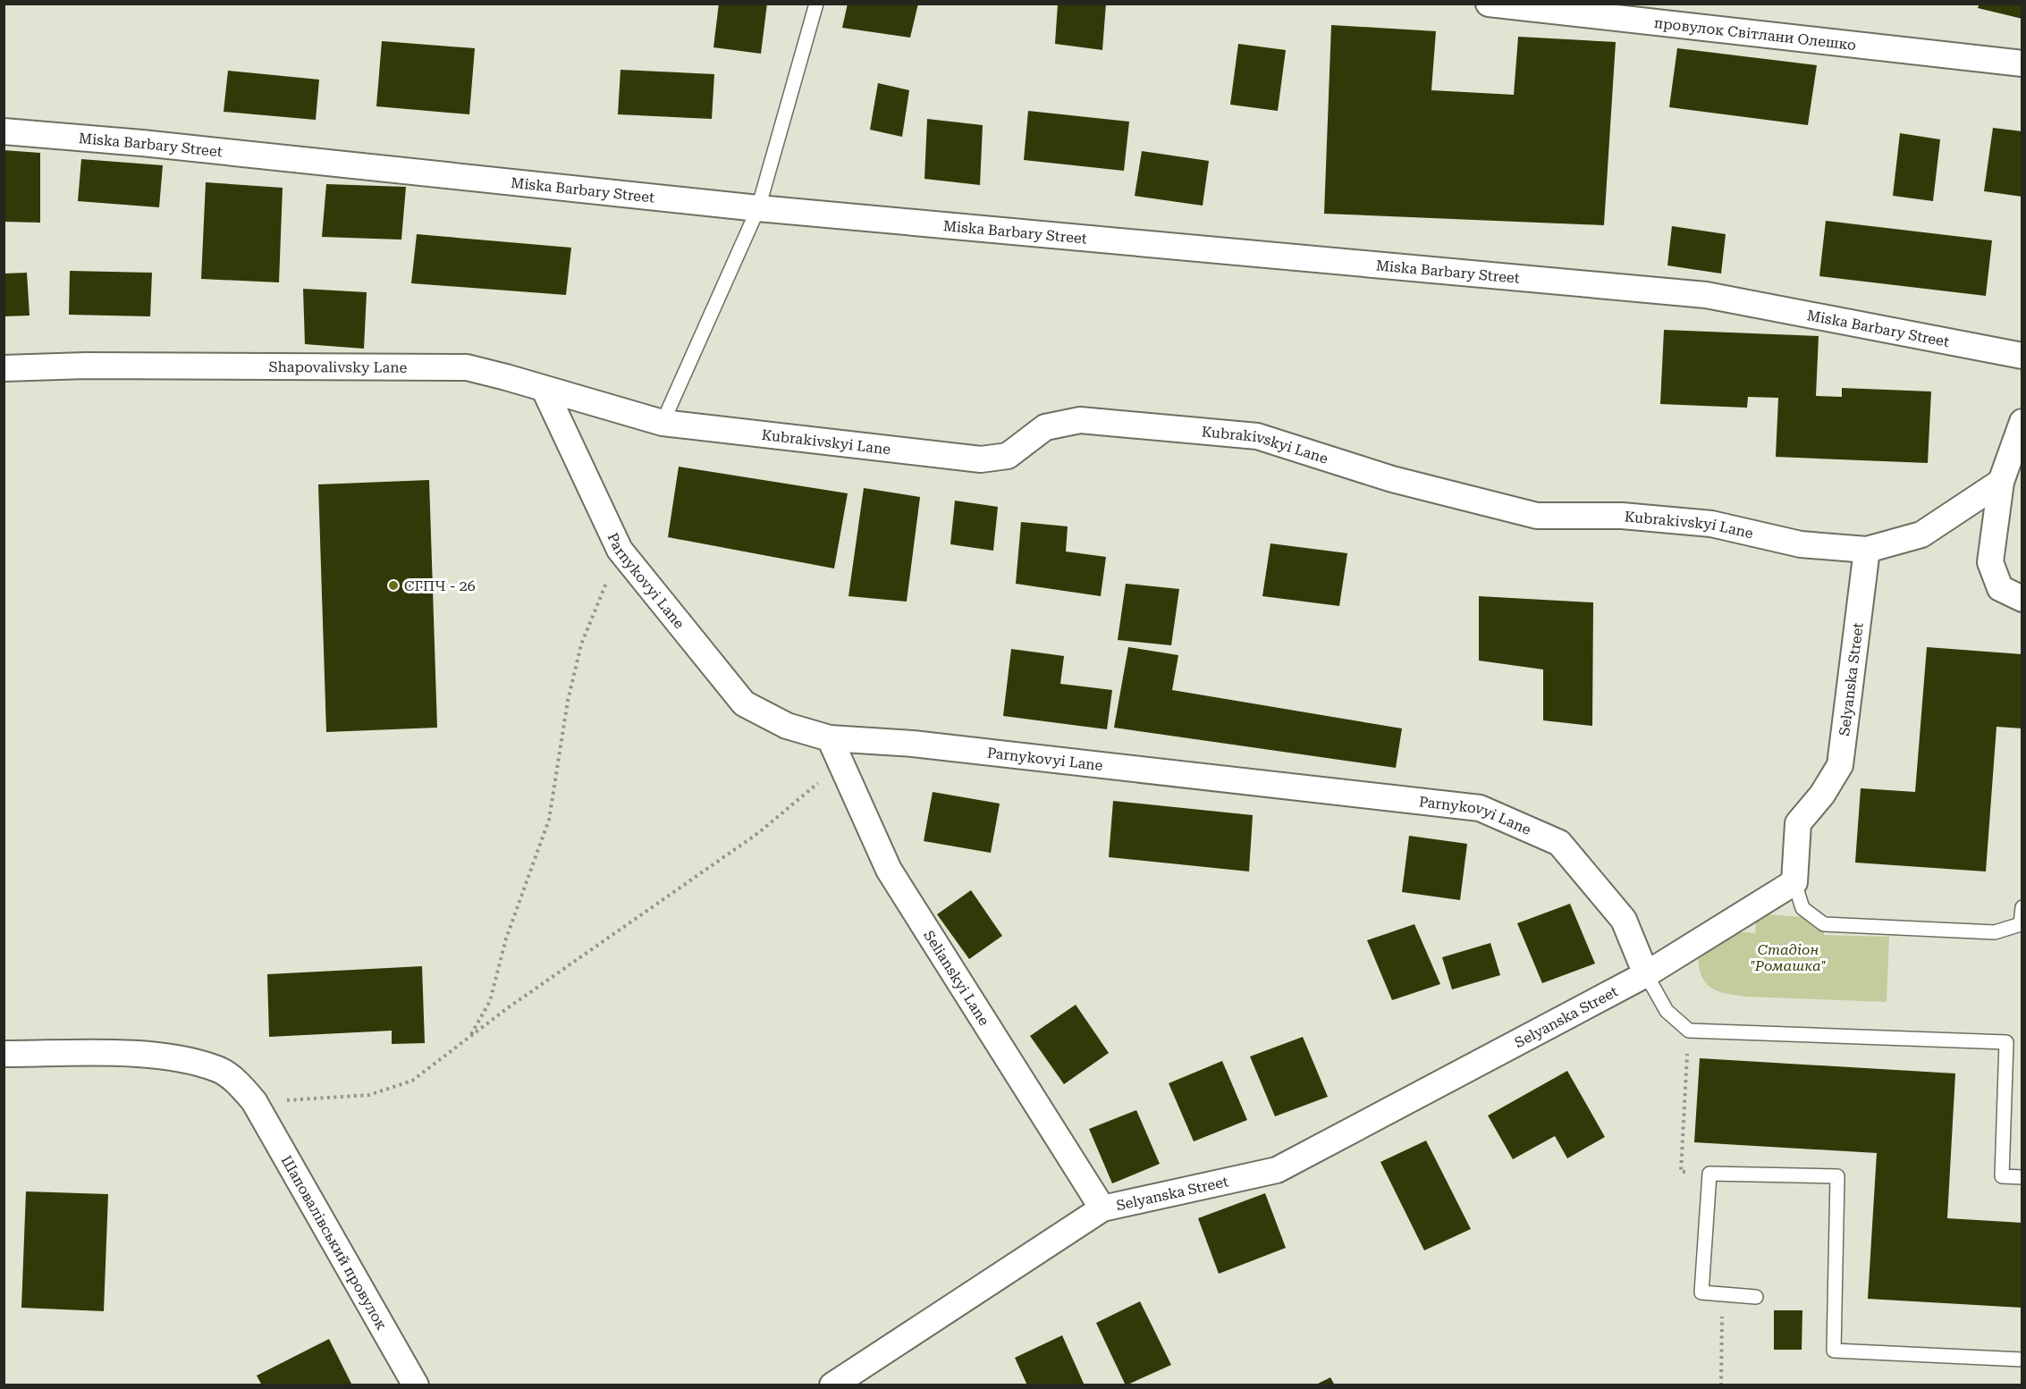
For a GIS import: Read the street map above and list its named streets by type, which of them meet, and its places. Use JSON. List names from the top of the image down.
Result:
{
  "streets": {
    "street": [
      "провулок Світлани Олешко",
      "Miska Barbary Street",
      "Shapovalivsky Lane",
      "Kubrakivskyi Lane",
      "Parnykovyi Lane",
      "Selyanska Street",
      "Selianskyi Lane",
      "Шаповалівський провулок"
    ]
  },
  "crossings": [
    ["Shapovalivsky Lane", "Kubrakivskyi Lane"],
    ["Shapovalivsky Lane", "Parnykovyi Lane"],
    ["Kubrakivskyi Lane", "Selyanska Street"],
    ["Parnykovyi Lane", "Selyanska Street"],
    ["Parnykovyi Lane", "Selianskyi Lane"],
    ["Selyanska Street", "Selianskyi Lane"]
  ],
  "parks": ["Стадіон \"Ромашка\""],
  "places": ["СГПЧ - 26"]
}
